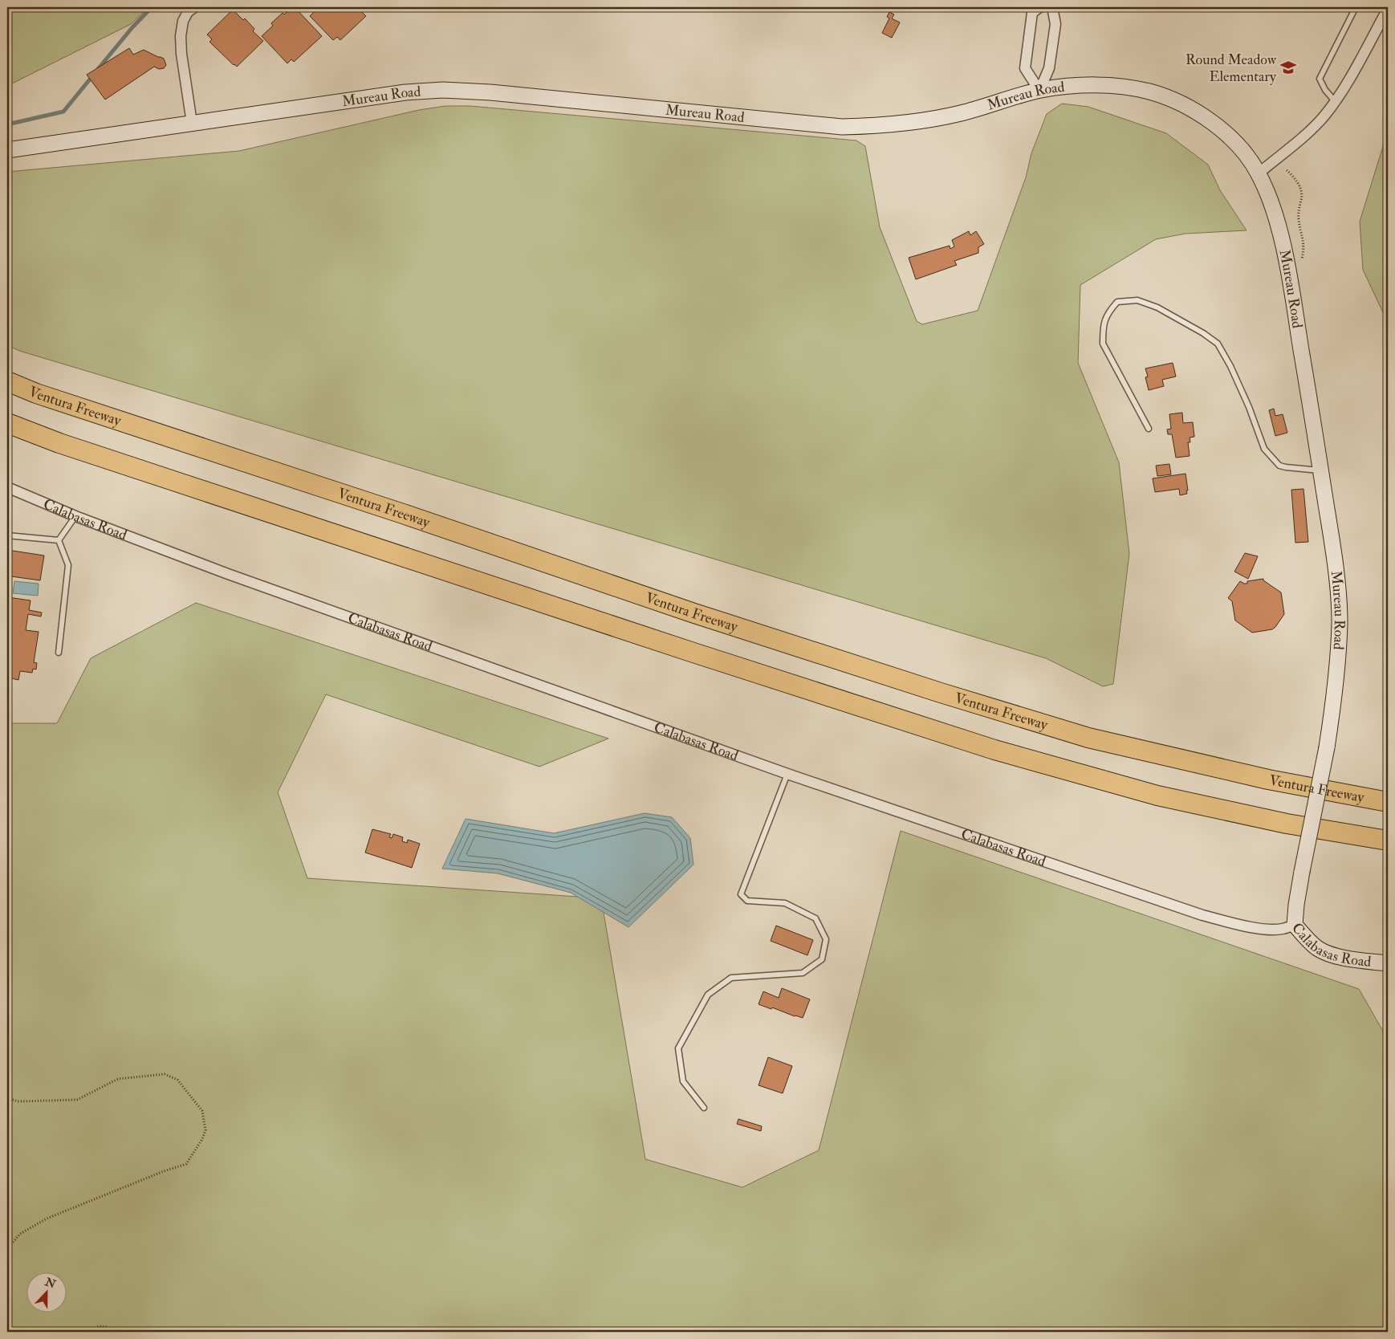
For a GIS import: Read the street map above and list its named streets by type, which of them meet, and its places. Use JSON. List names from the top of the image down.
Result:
{
  "streets": {
    "highway": ["Ventura Freeway"],
    "main road": ["Mureau Road", "Calabasas Road"]
  },
  "crossings": [
    ["Mureau Road", "Calabasas Road"]
  ],
  "places": {
    "school or university": ["Round Meadow Elementary"]
  },
  "north": "top"
}
